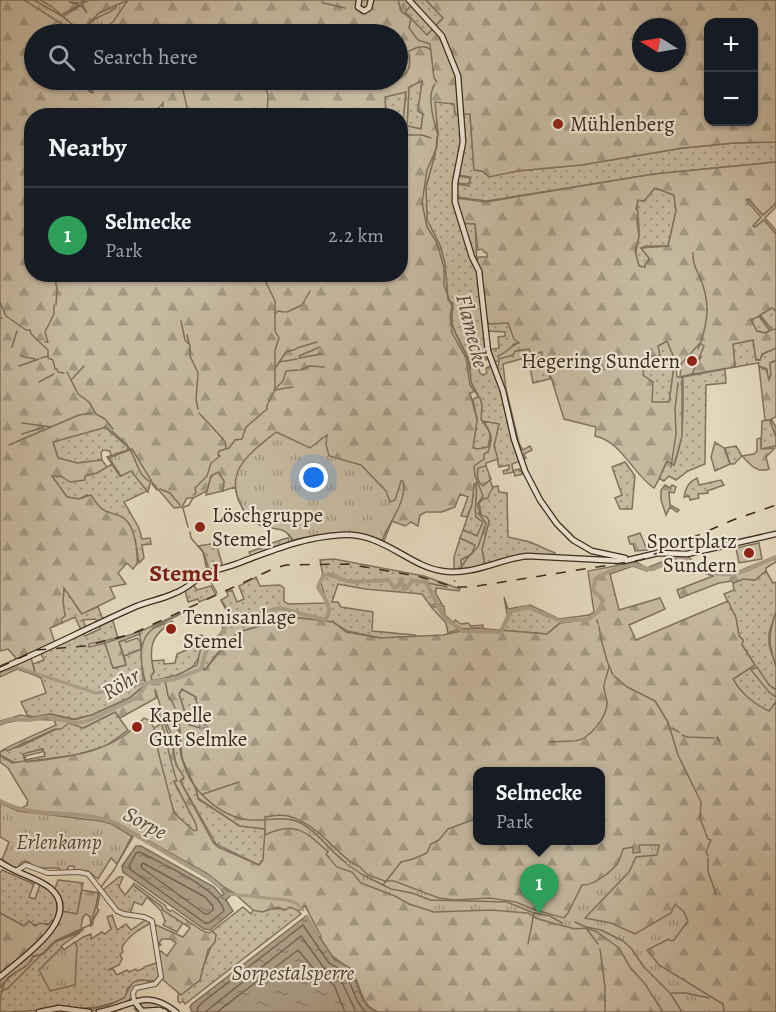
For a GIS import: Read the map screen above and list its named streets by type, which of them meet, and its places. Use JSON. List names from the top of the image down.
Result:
{
  "districts": ["Stemel"],
  "water": [
    "Flamecke",
    "Röhr",
    "Sorpe",
    "Sorpestalsperre"
  ],
  "parks": ["Erlenkamp"],
  "places": [
    "Mühlenberg",
    "Hegering Sundern",
    "Löschgruppe Stemel",
    "Sportplatz Sundern",
    "Tennisanlage Stemel",
    "Kapelle Gut Selmke"
  ],
  "north": "left",
  "page": {
    "map_buttons": ["+", "−"],
    "search": "Search here",
    "heading": "Nearby",
    "list": [
      {
        "mark": "1",
        "name": "Selmecke",
        "note": "Park",
        "value": "2.2 km"
      }
    ],
    "popup": ["Selmecke", "Park"],
    "pins": "1"
  }
}
